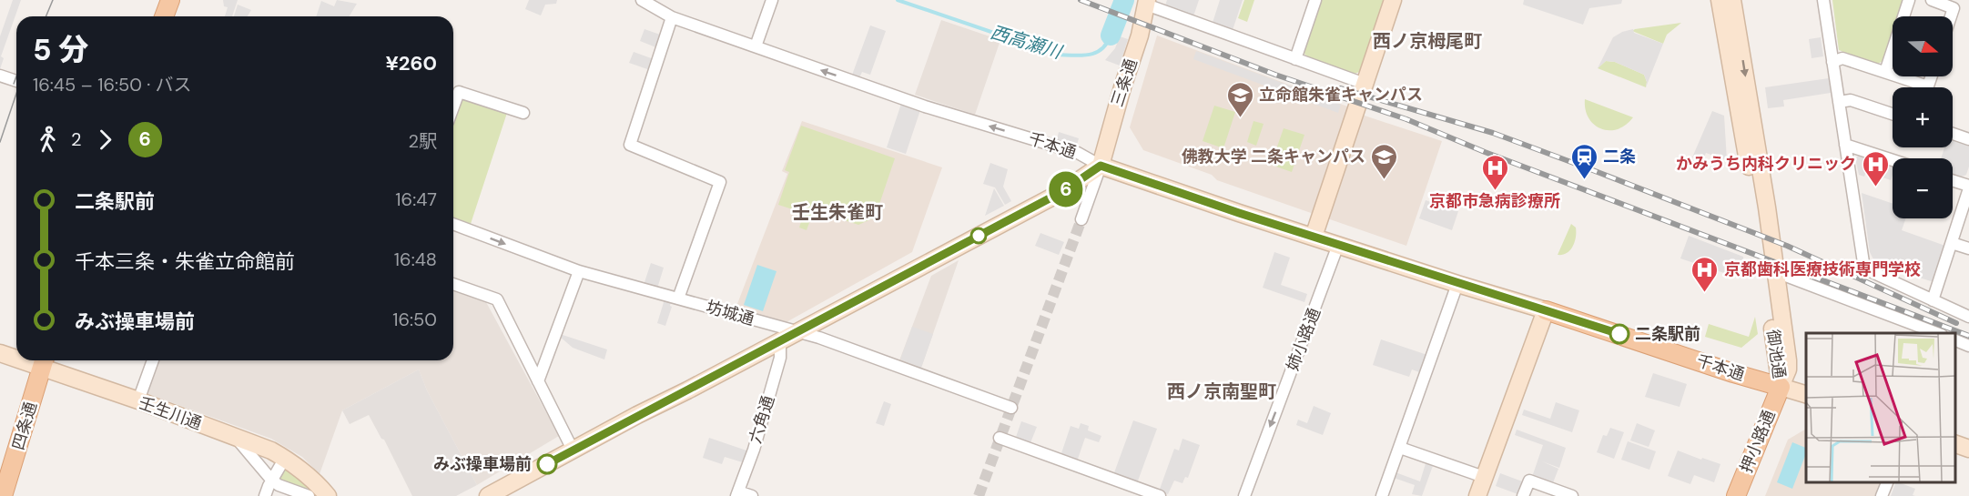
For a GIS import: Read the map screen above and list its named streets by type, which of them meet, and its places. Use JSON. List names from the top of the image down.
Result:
{
  "streets": {
    "main road": ["千本通", "四条通", "押小路通"],
    "street": [
      "三条通",
      "坊城通",
      "姉小路通",
      "御池通",
      "壬生川通",
      "六角通"
    ]
  },
  "crossings": [
    ["三条通", "千本通"],
    ["千本通", "姉小路通"],
    ["千本通", "御池通"],
    ["千本通", "押小路通"],
    ["御池通", "押小路通"],
    ["壬生川通", "四条通"]
  ],
  "one_way": ["姉小路通"],
  "districts": ["西ノ京栂尾町", "壬生朱雀町", "西ノ京南聖町"],
  "water": ["西高瀬川"],
  "places": {
    "school or university": ["立命館朱雀キャンパス", "佛教大学 二条キャンパス"],
    "station": ["二条"],
    "hospital": ["かみうち内科クリニック", "京都市急病診療所", "京都歯科医療技術専門学校"],
    "other": ["二条駅前", "みぶ操車場前"]
  },
  "lines": ["bus line 6"],
  "north": "right",
  "page": {
    "on_map": "6",
    "map_buttons": ["+", "−"],
    "heading": ["5 分", "16:45 – 16:50 · バス", "¥260"],
    "legs": ["2", "6", "2駅"],
    "list": [
      {
        "name": "二条駅前",
        "value": "16:47"
      },
      {
        "name": "千本三条・朱雀立命館前",
        "value": "16:48"
      },
      {
        "name": "みぶ操車場前",
        "value": "16:50"
      }
    ]
  }
}
